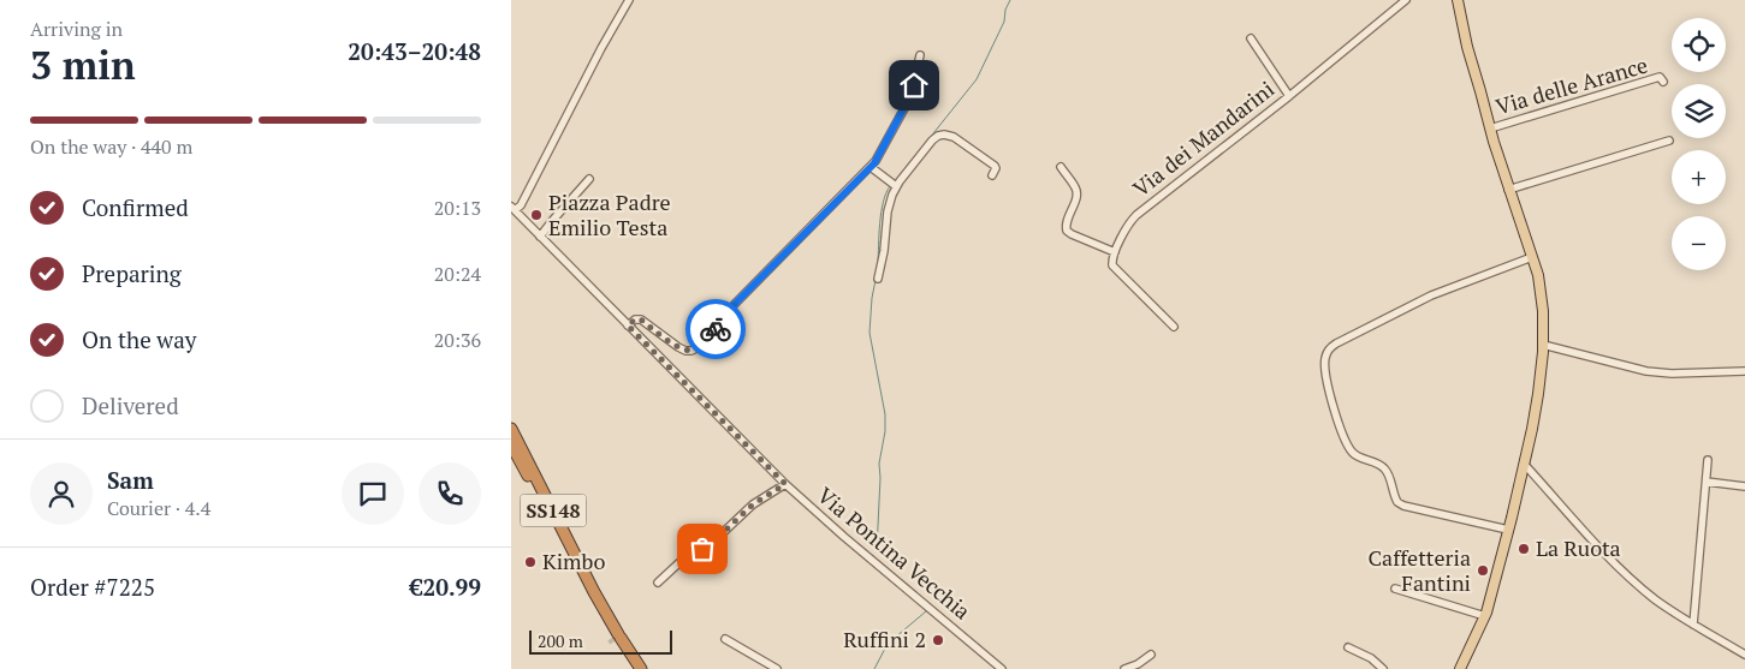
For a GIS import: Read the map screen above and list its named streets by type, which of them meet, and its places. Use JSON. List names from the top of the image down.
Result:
{
  "streets": {
    "highway": ["SS148"],
    "street": ["Via delle Arance", "Via dei Mandarini", "Via Pontina Vecchia"]
  },
  "places": [
    "Piazza Padre Emilio Testa",
    "La Ruota",
    "Kimbo",
    "Caffetteria Fantini",
    "Ruffini 2"
  ],
  "scale_bar": "200 m",
  "page": {
    "heading": ["3 min", "Arriving in", "20:43–20:48"],
    "panel": [
      "Sam",
      "Courier · 4.4",
      "Order #7225",
      "€20.99"
    ],
    "map_buttons": ["+", "−"],
    "bar": "On the way · 440 m",
    "list": [
      ["Confirmed", "20:13"],
      ["Preparing", "20:24"],
      ["On the way", "20:36"],
      "Delivered"
    ],
    "scale": "200 m"
  }
}
